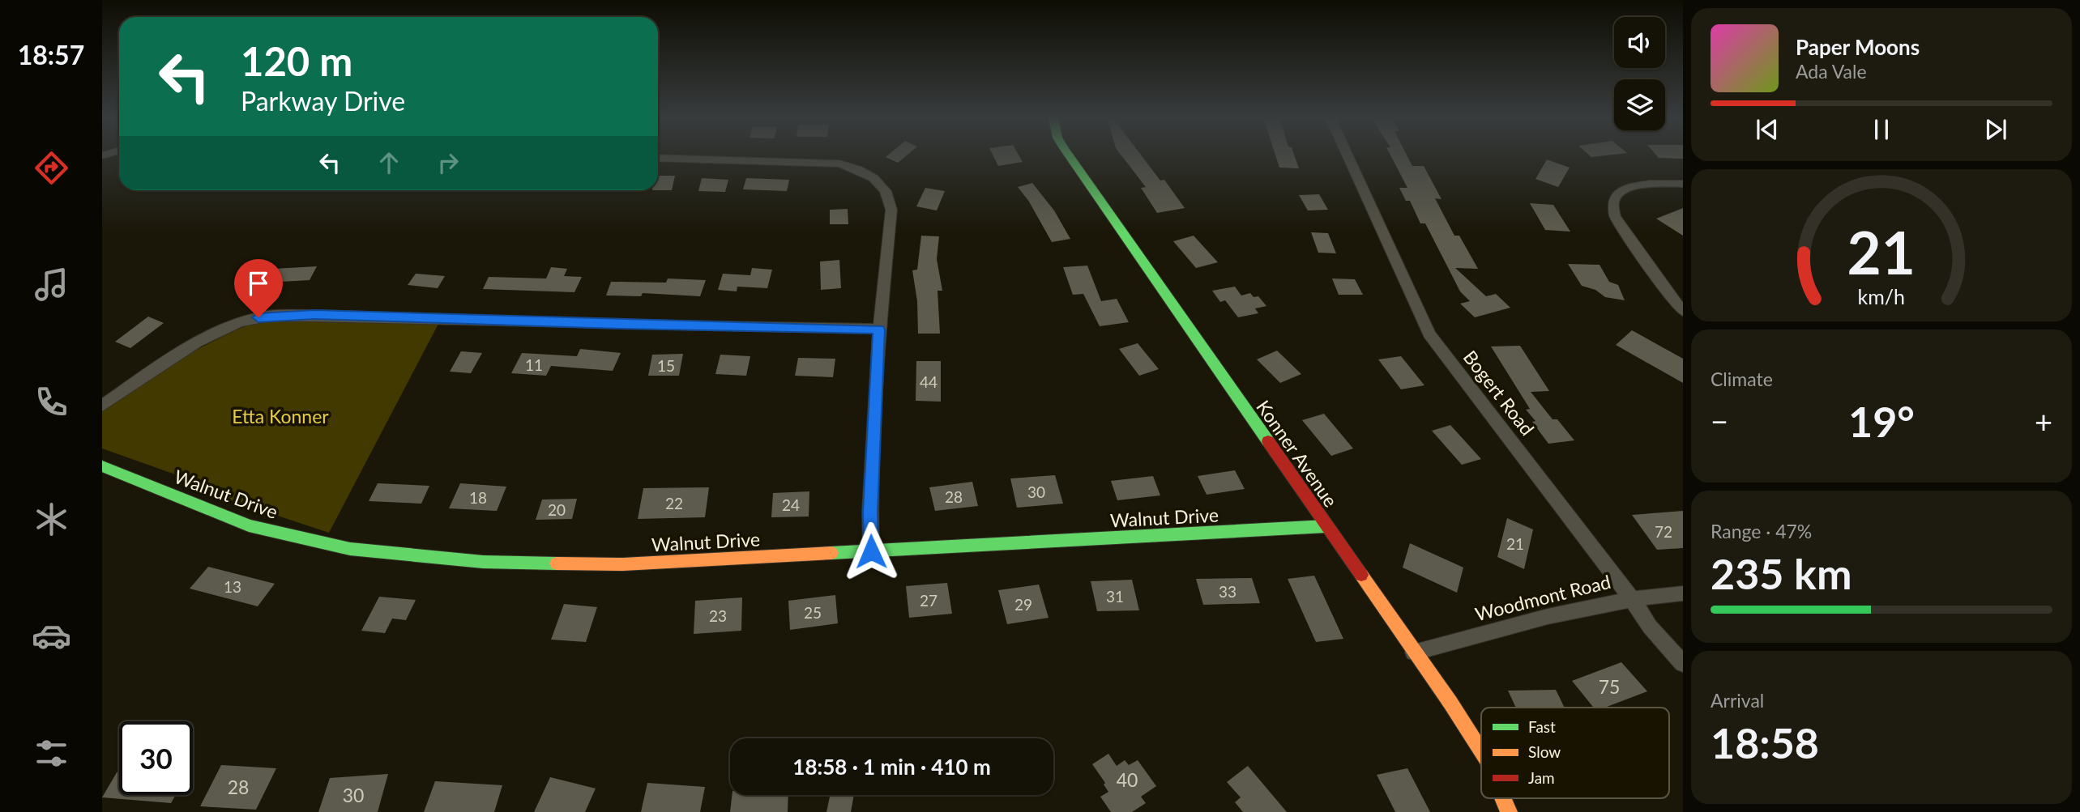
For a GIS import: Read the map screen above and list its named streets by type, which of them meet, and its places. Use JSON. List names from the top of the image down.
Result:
{
  "streets": {
    "street": [
      "Bogert Road",
      "Konner Avenue",
      "Walnut Drive",
      "Woodmont Road"
    ]
  },
  "crossings": [
    ["Bogert Road", "Woodmont Road"],
    ["Konner Avenue", "Walnut Drive"],
    ["Konner Avenue", "Woodmont Road"]
  ],
  "parks": ["Etta Konner"],
  "house_numbers": [
    "11",
    "15",
    "44",
    "30",
    "28",
    "18",
    "22",
    "24",
    "20",
    "72",
    "21",
    "13",
    "33",
    "31",
    "27",
    "29",
    "25",
    "23",
    "75",
    "40",
    "28",
    "30"
  ],
  "legend": ["Fast", "Slow", "Jam"],
  "page": {
    "tabs": "18:57",
    "turn": ["120 m", "Parkway Drive"],
    "song": ["Paper Moons", "Ada Vale"],
    "tile": [
      "Climate",
      ["Range · 47%", "235 km"],
      ["Arrival", "18:58"]
    ],
    "heat": ["−", "19°", "+"],
    "limit": "30",
    "trip": "18:58 · 1 min · 410 m",
    "gauge": ["21", "km/h"]
  }
}
